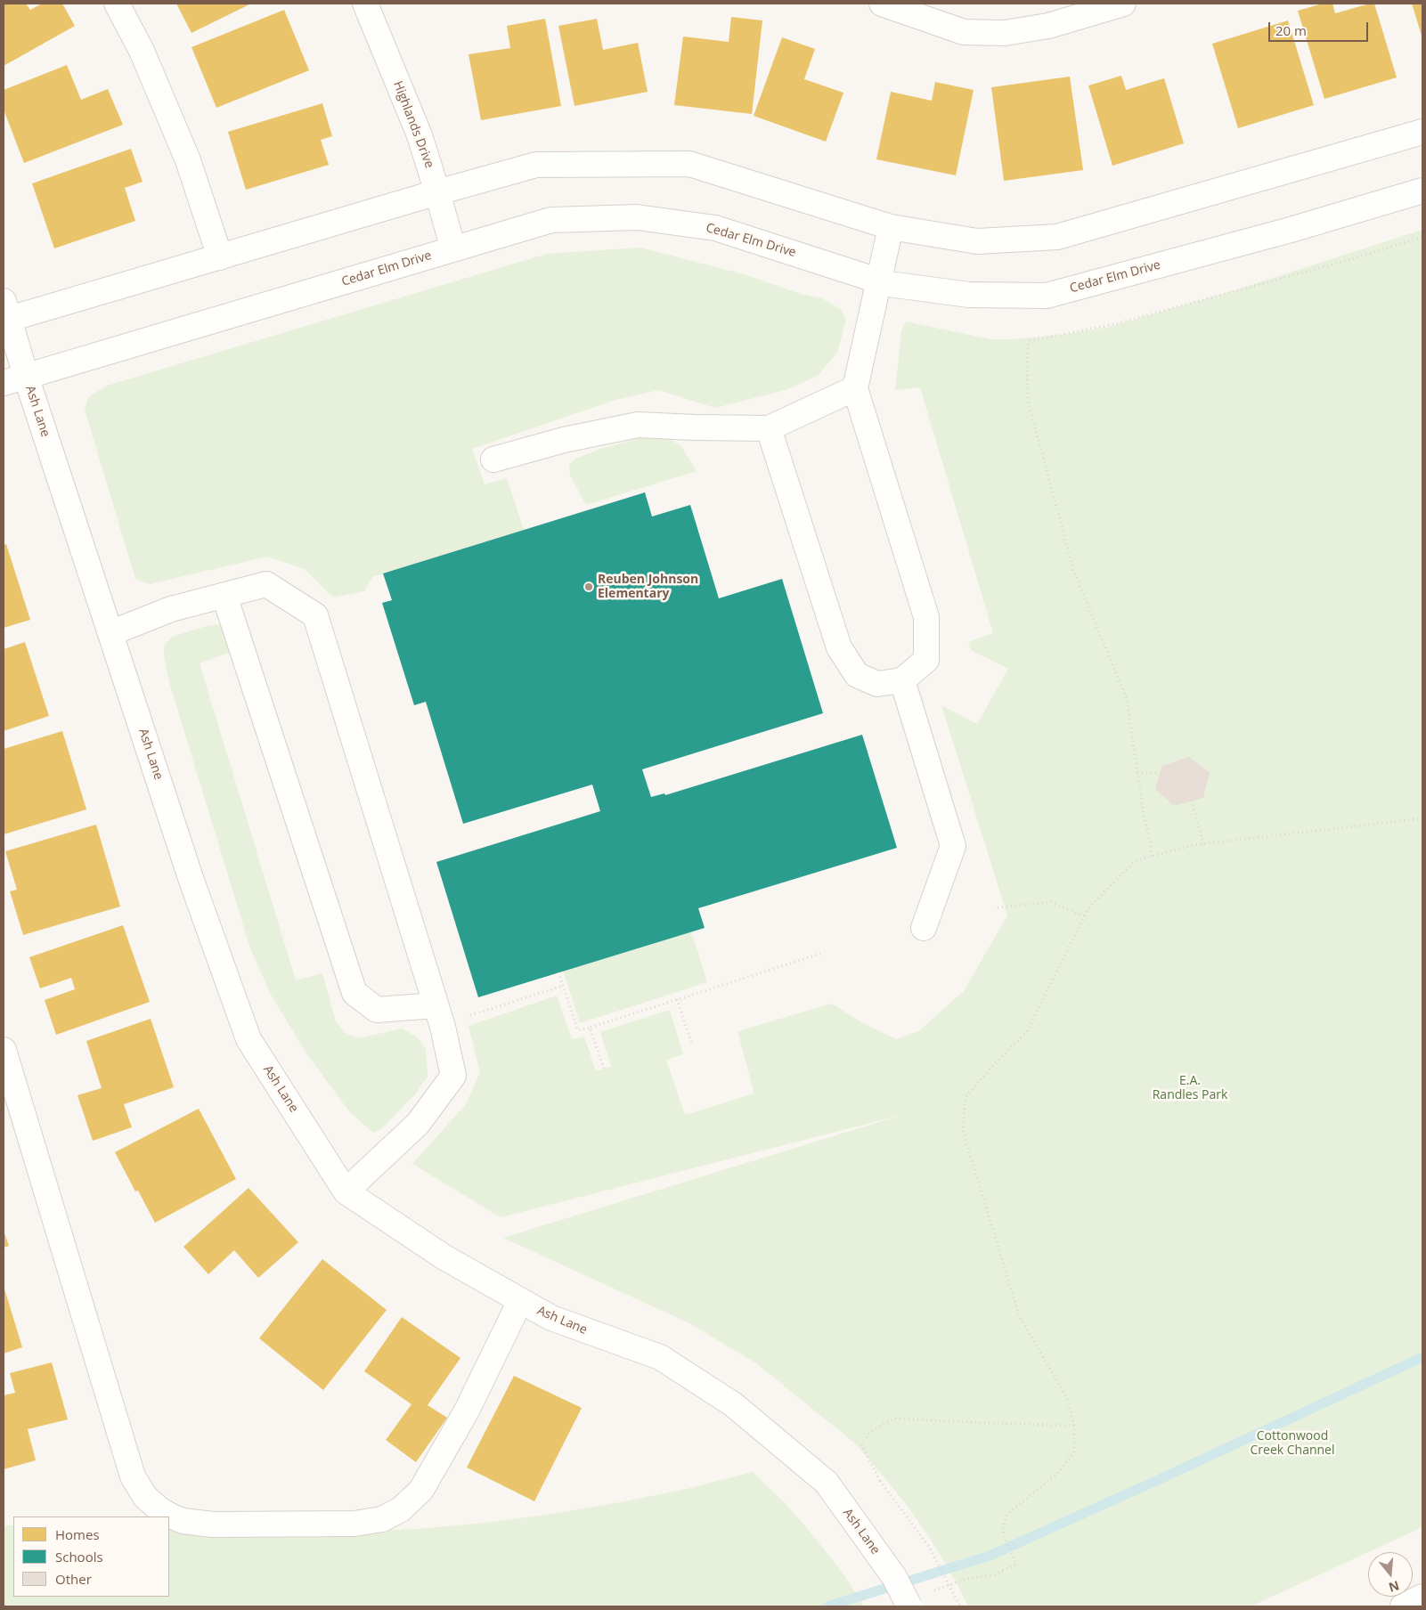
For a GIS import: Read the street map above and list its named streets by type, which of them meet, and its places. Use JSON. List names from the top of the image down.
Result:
{
  "streets": {
    "street": ["Highlands Drive", "Cedar Elm Drive", "Ash Lane"]
  },
  "crossings": [
    ["Highlands Drive", "Cedar Elm Drive"],
    ["Cedar Elm Drive", "Ash Lane"]
  ],
  "parks": ["E.A. Randles Park", "Cottonwood Creek Channel"],
  "places": ["Reuben Johnson Elementary"],
  "legend": ["Homes", "Schools", "Other"],
  "scale_bar": "20 m",
  "north": "bottom"
}
